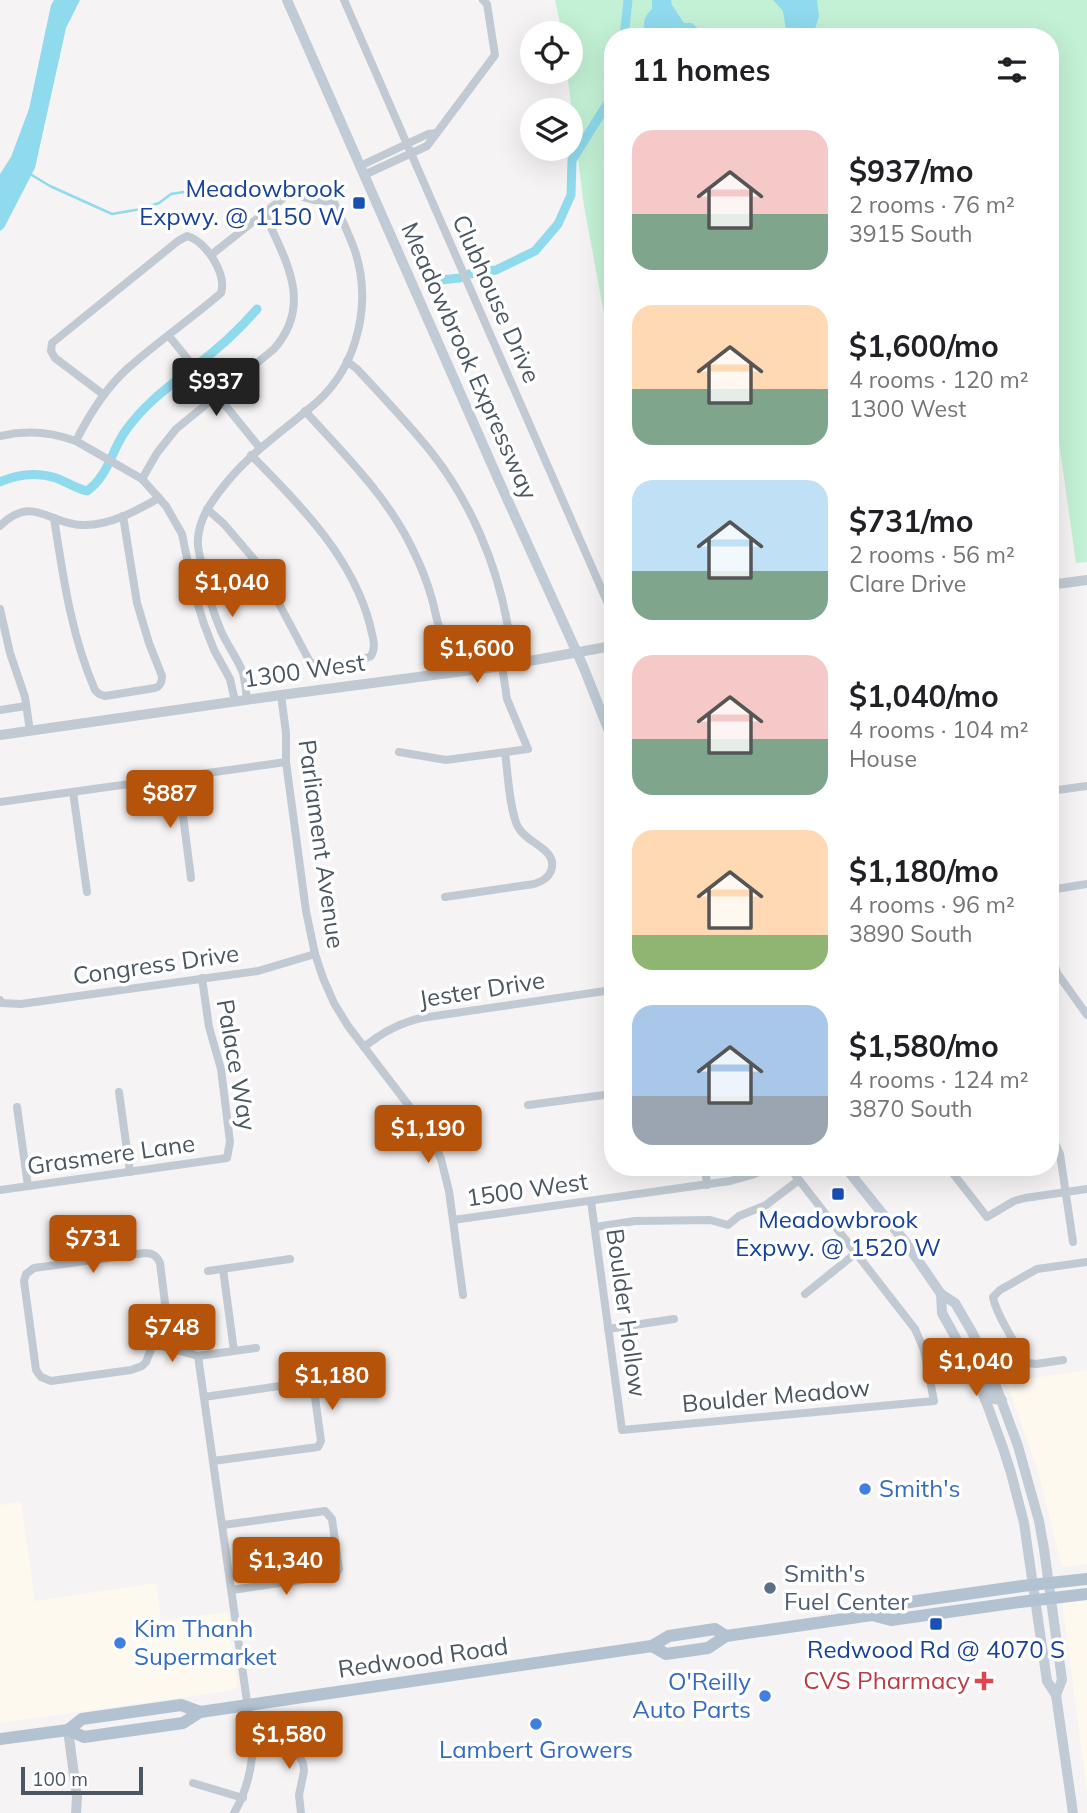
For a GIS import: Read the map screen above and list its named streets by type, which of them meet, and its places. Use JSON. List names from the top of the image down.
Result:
{
  "streets": {
    "main road": ["Meadowbrook Expressway", "Redwood Road"],
    "street": [
      "Clubhouse Drive",
      "1300 West",
      "Parliament Avenue",
      "Congress Drive",
      "Jester Drive",
      "Palace Way",
      "Grasmere Lane",
      "1500 West",
      "Boulder Hollow",
      "Boulder Meadow"
    ]
  },
  "crossings": [
    ["Meadowbrook Expressway", "1300 West"],
    ["1300 West", "Parliament Avenue"],
    ["Parliament Avenue", "Congress Drive"],
    ["Parliament Avenue", "Jester Drive"],
    ["Parliament Avenue", "1500 West"],
    ["Congress Drive", "Palace Way"],
    ["Palace Way", "Grasmere Lane"],
    ["1500 West", "Boulder Hollow"],
    ["Boulder Hollow", "Boulder Meadow"]
  ],
  "places": {
    "transit": ["Meadowbrook Expwy. @ 1150 W", "Meadowbrook Expwy. @ 1520 W", "Redwood Rd @ 4070 S"],
    "other": [
      "Smith's",
      "Smith's Fuel Center",
      "Kim Thanh Supermarket",
      "O'Reilly Auto Parts",
      "Lambert Growers"
    ],
    "health": ["CVS Pharmacy"]
  },
  "scale_bar": "100 m",
  "page": {
    "heading": "11 homes",
    "list": [
      {
        "name": "$937/mo",
        "note": "2 rooms · 76 m² · 3915 South"
      },
      {
        "name": "$1,600/mo",
        "note": "4 rooms · 120 m² · 1300 West"
      },
      {
        "name": "$731/mo",
        "note": "2 rooms · 56 m² · Clare Drive"
      },
      {
        "name": "$1,040/mo",
        "note": "4 rooms · 104 m² · House"
      },
      {
        "name": "$1,180/mo",
        "note": "4 rooms · 96 m² · 3890 South"
      },
      {
        "name": "$1,580/mo",
        "note": "4 rooms · 124 m² · 3870 South"
      }
    ],
    "price": [
      "$937",
      "$1,040",
      "$1,600",
      "$887",
      "$1,190",
      "$731",
      "$748",
      "$1,040",
      "$1,180",
      "$1,340",
      "$1,580"
    ],
    "scale": "100 m"
  }
}
